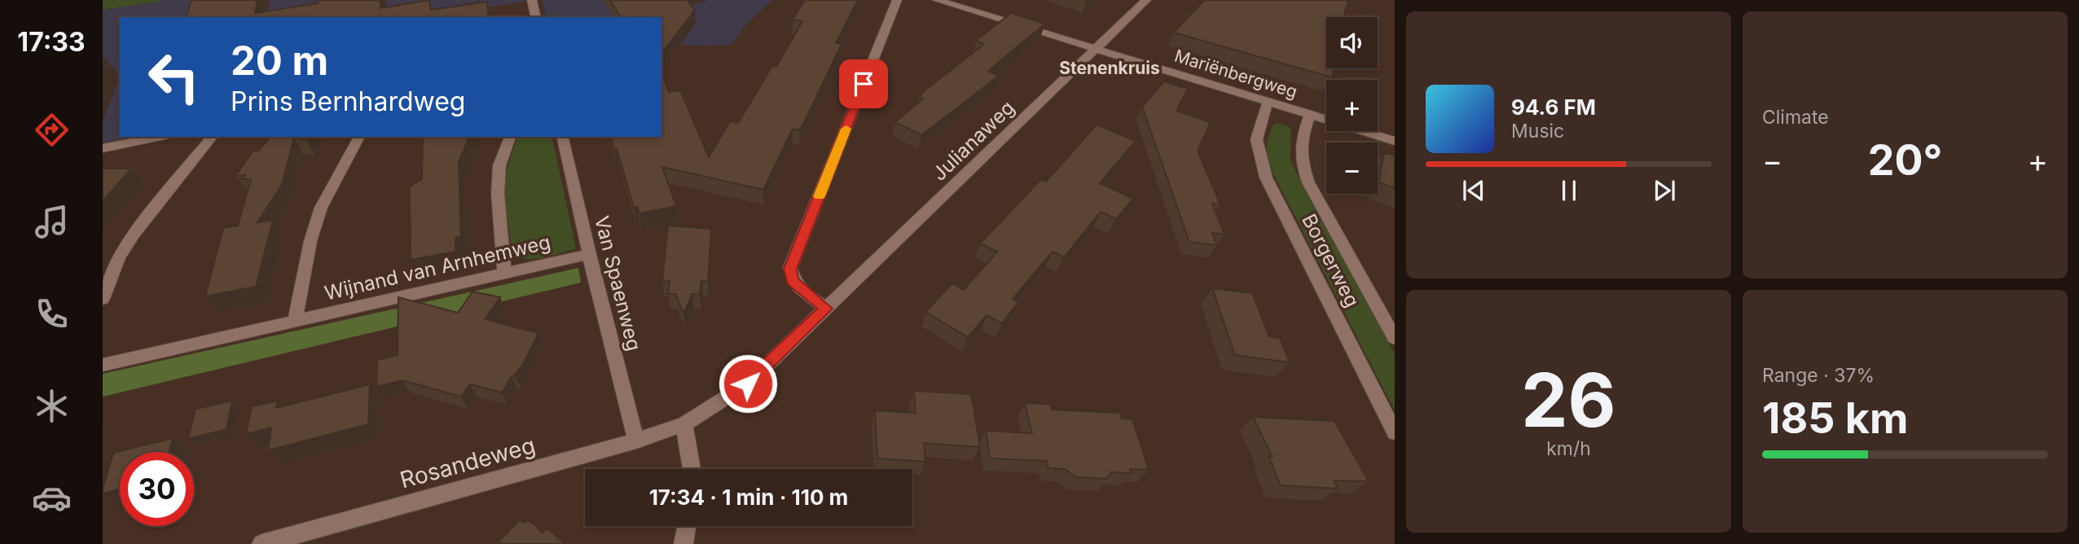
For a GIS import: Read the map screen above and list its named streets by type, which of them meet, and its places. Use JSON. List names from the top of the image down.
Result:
{
  "streets": {
    "street": [
      "Mariënbergweg",
      "Julianaweg",
      "Borgerweg",
      "Wijnand van Arnhemweg",
      "Van Spaenweg",
      "Rosandeweg"
    ]
  },
  "crossings": [
    ["Mariënbergweg", "Julianaweg"],
    ["Mariënbergweg", "Borgerweg"],
    ["Julianaweg", "Rosandeweg"],
    ["Wijnand van Arnhemweg", "Van Spaenweg"],
    ["Van Spaenweg", "Rosandeweg"]
  ],
  "districts": ["Stenenkruis"],
  "page": {
    "tabs": "17:33",
    "tile": [
      "Climate",
      ["26", "km/h"],
      ["Range · 37%", "185 km"]
    ],
    "map_buttons": ["+", "−"],
    "turn": ["20 m", "Prins Bernhardweg"],
    "song": ["94.6 FM", "Music"],
    "heat": ["−", "20°", "+"],
    "limit": "30",
    "trip": "17:34 · 1 min · 110 m"
  }
}
